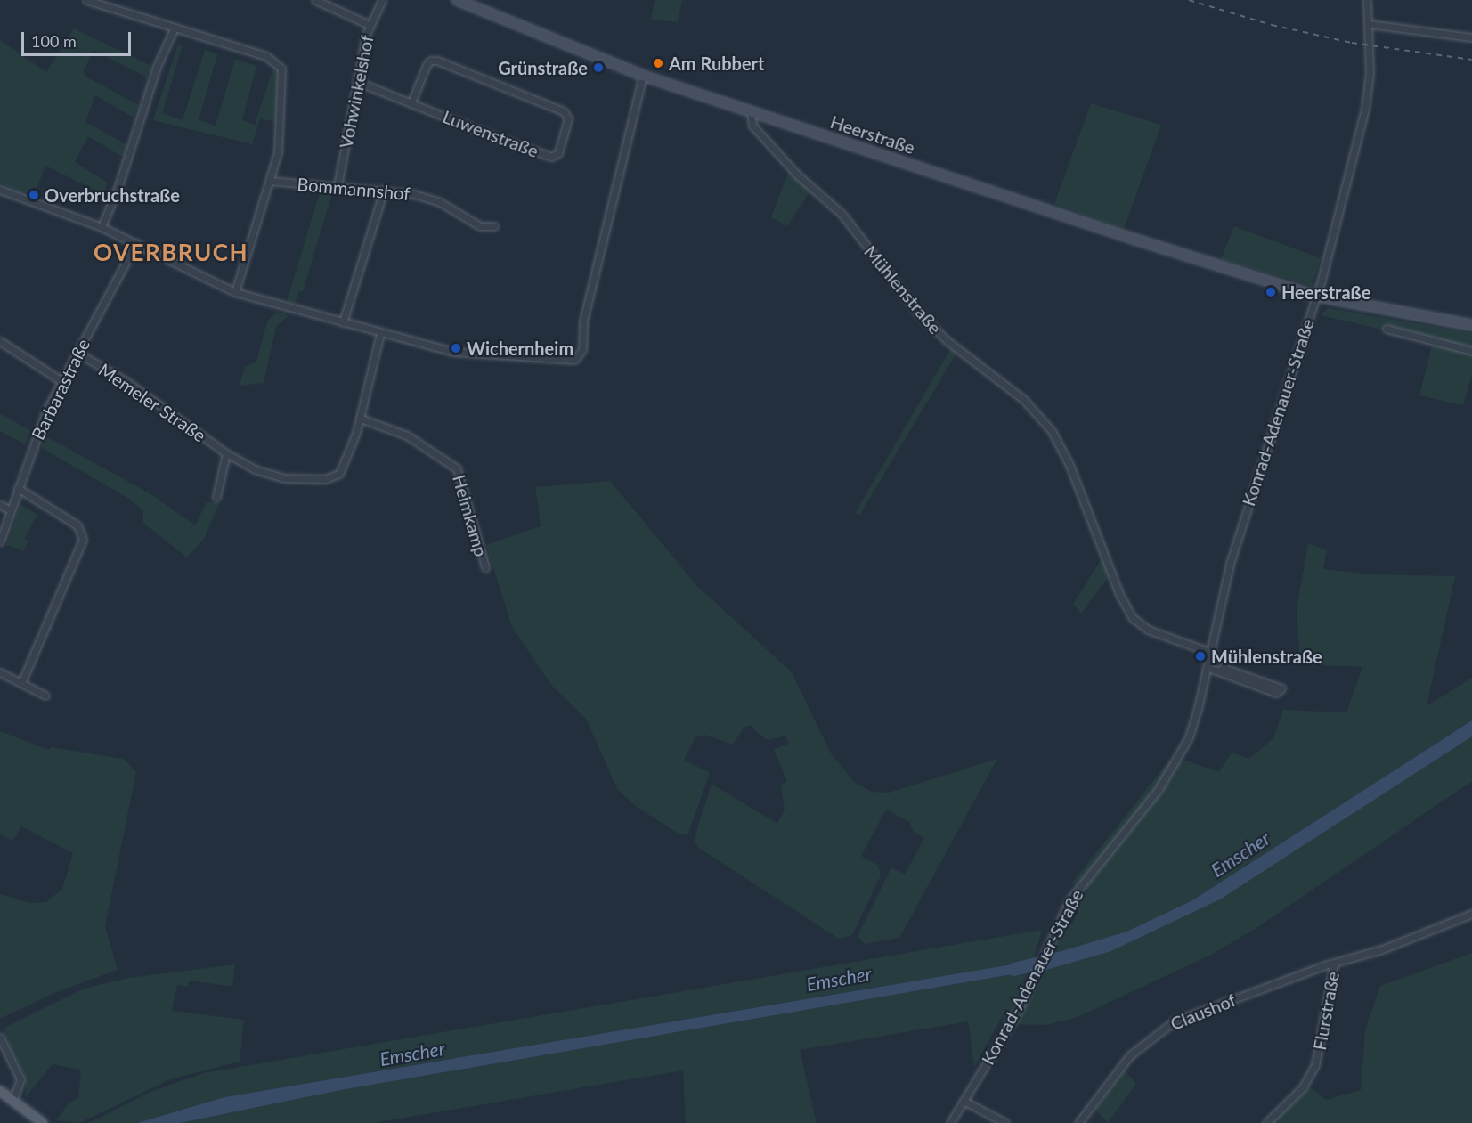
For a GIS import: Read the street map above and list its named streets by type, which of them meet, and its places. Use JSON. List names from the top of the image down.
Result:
{
  "streets": {
    "main road": ["Heerstraße"],
    "street": [
      "Vohwinkelshof",
      "Luwenstraße",
      "Bommannshof",
      "Mühlenstraße",
      "Barbarastraße",
      "Memeler Straße",
      "Konrad-Adenauer-Straße",
      "Heimkamp",
      "Flurstraße",
      "Claushof"
    ]
  },
  "crossings": [
    ["Vohwinkelshof", "Luwenstraße"],
    ["Vohwinkelshof", "Bommannshof"],
    ["Heerstraße", "Mühlenstraße"],
    ["Heerstraße", "Konrad-Adenauer-Straße"],
    ["Mühlenstraße", "Konrad-Adenauer-Straße"],
    ["Barbarastraße", "Memeler Straße"],
    ["Memeler Straße", "Heimkamp"],
    ["Flurstraße", "Claushof"]
  ],
  "districts": ["OVERBRUCH"],
  "water": ["Emscher"],
  "places": [
    "Am Rubbert",
    "Grünstraße",
    "Overbruchstraße",
    "Heerstraße",
    "Wichernheim",
    "Mühlenstraße"
  ],
  "scale_bar": "100 m"
}
